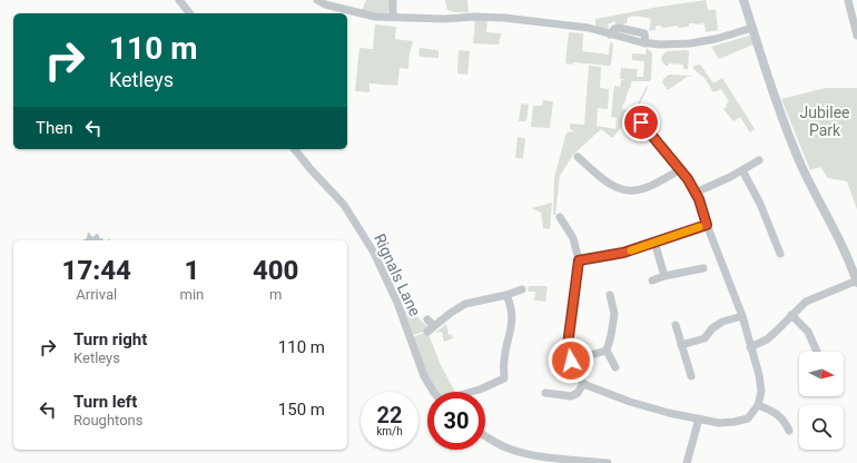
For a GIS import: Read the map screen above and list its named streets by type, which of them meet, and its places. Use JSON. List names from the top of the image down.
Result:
{
  "streets": {
    "street": ["Rignals Lane"]
  },
  "parks": ["Jubilee Park"],
  "north": "right",
  "page": {
    "turn": ["110 m", "Ketleys"],
    "then": "Then",
    "eta": [
      "17:44",
      "Arrival",
      "1",
      "min",
      "400",
      "m"
    ],
    "list": [
      {
        "name": "Turn right",
        "note": "Ketleys",
        "value": "110 m"
      },
      {
        "name": "Turn left",
        "note": "Roughtons",
        "value": "150 m"
      }
    ],
    "speed": "22 km/h",
    "limit": "30"
  }
}
